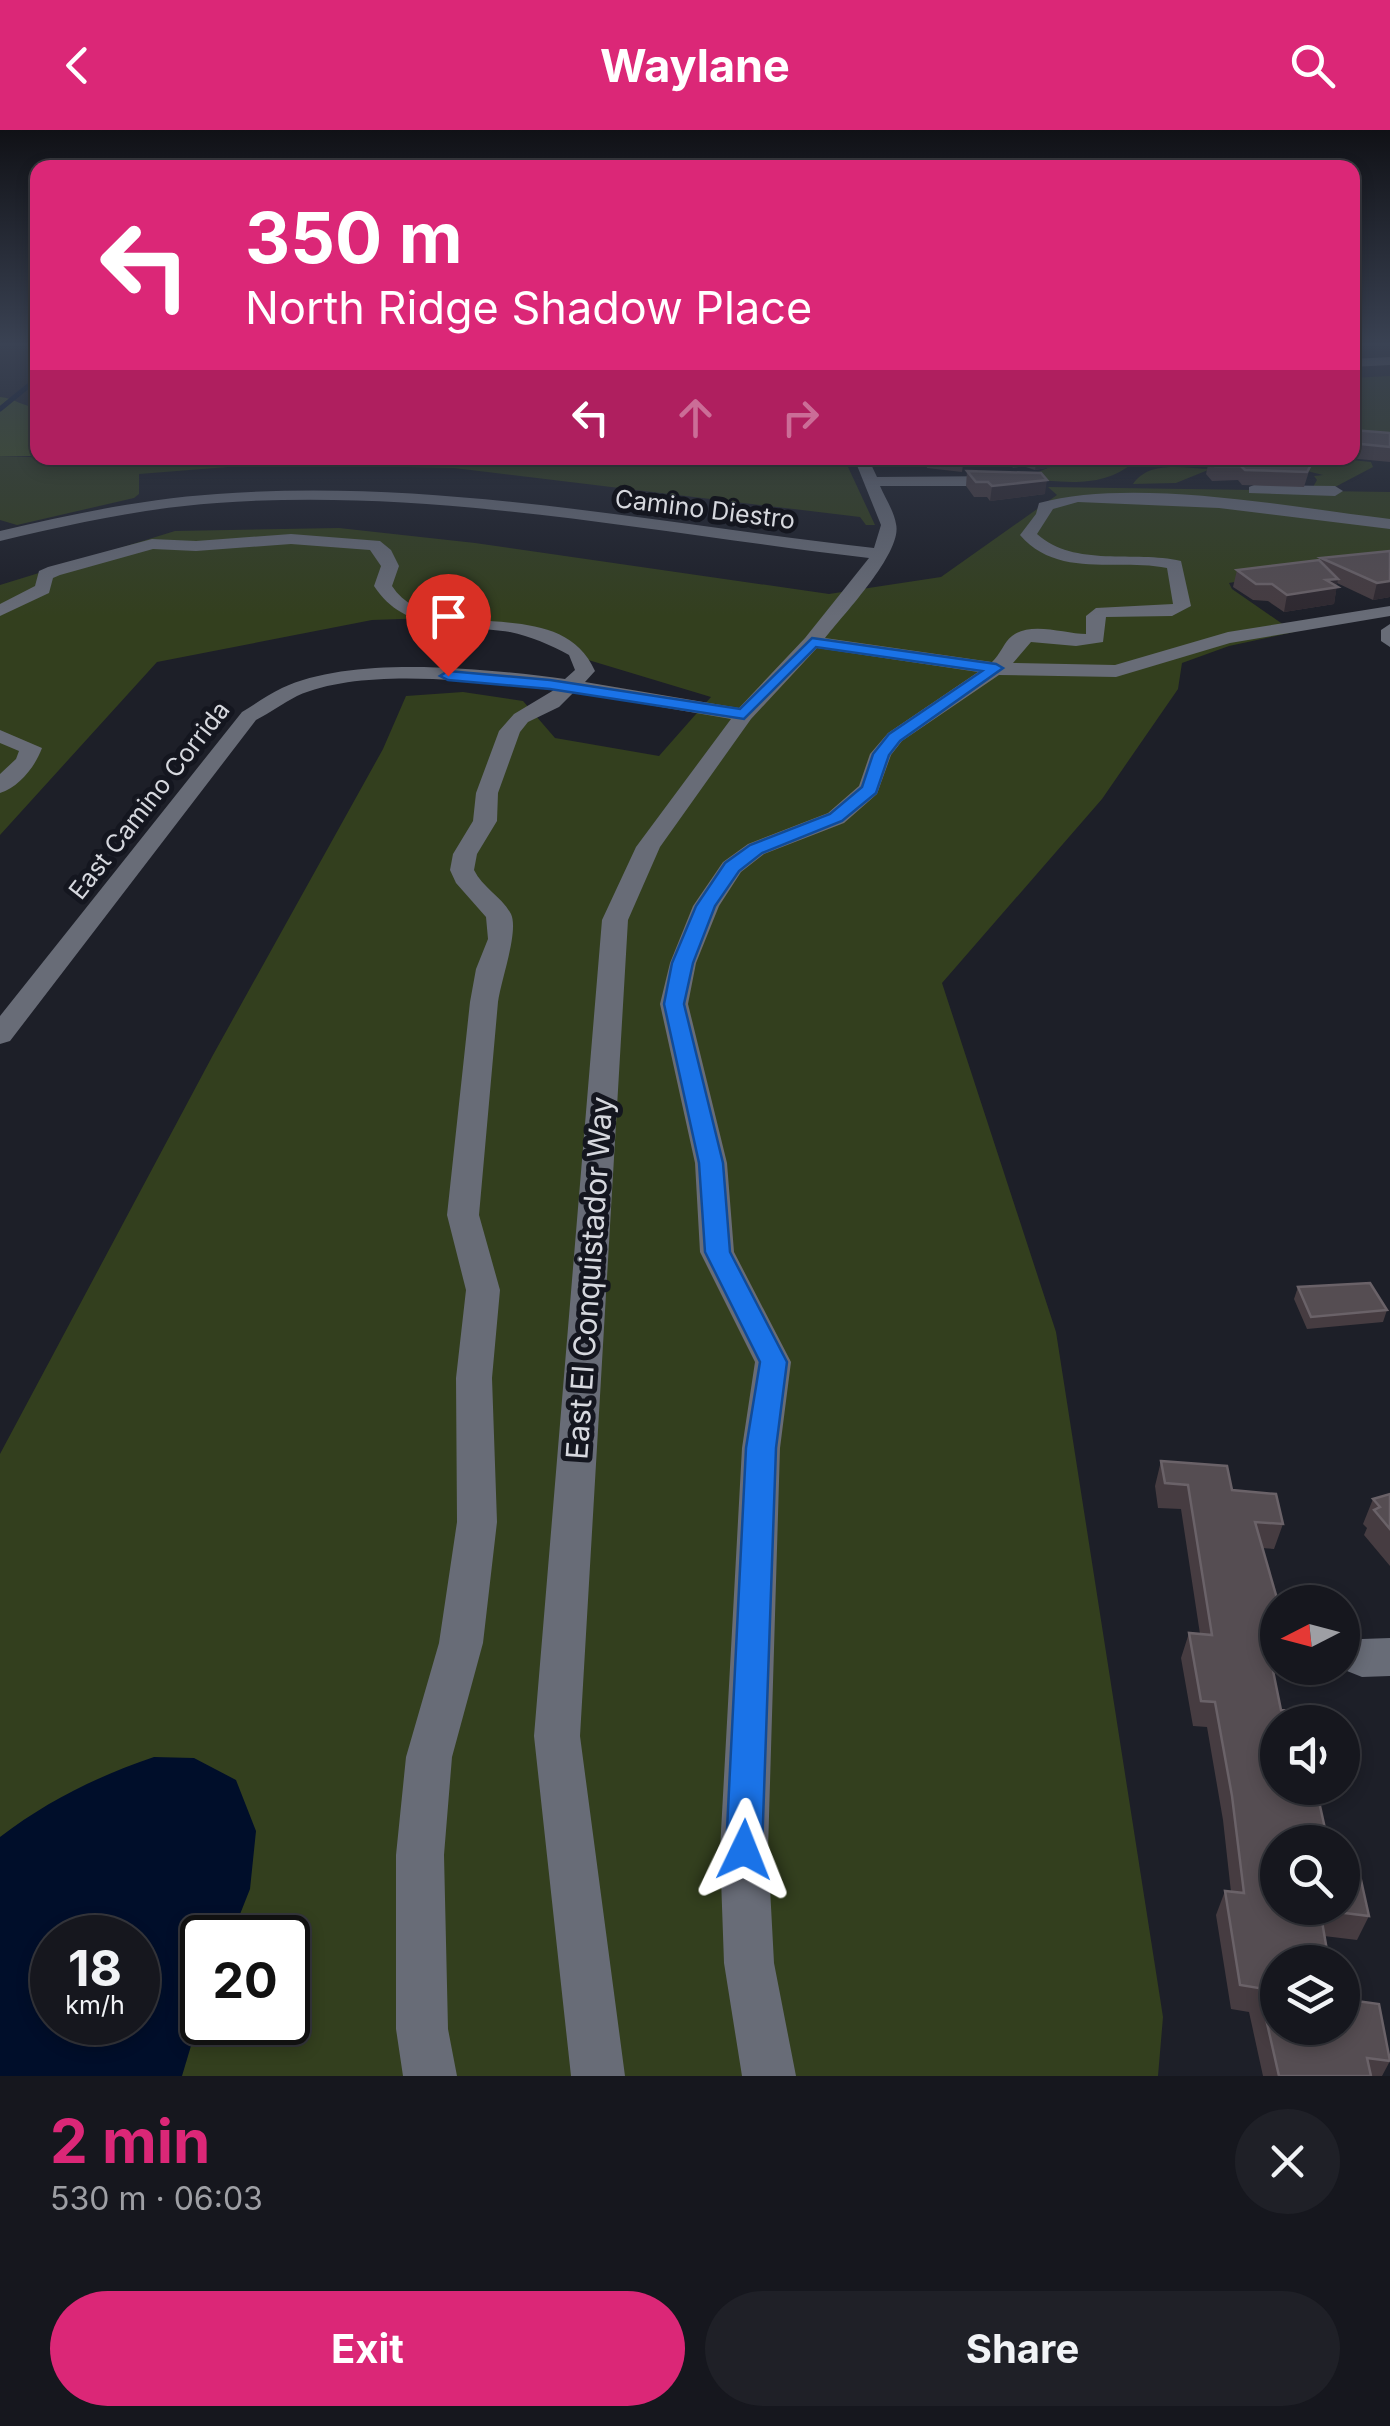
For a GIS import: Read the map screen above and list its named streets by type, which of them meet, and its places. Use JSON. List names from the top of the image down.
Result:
{
  "streets": {
    "street": ["Camino Diestro", "East Camino Corrida", "East El Conquistador Way"]
  },
  "crossings": [
    ["Camino Diestro", "East El Conquistador Way"],
    ["East Camino Corrida", "East El Conquistador Way"]
  ],
  "north": "left",
  "page": {
    "header": "Waylane",
    "turn": ["350 m", "North Ridge Shadow Place"],
    "speed": "18 km/h",
    "limit": "20",
    "heading": ["2 min", "530 m · 06:03"],
    "buttons": ["Exit", "Share"]
  }
}
